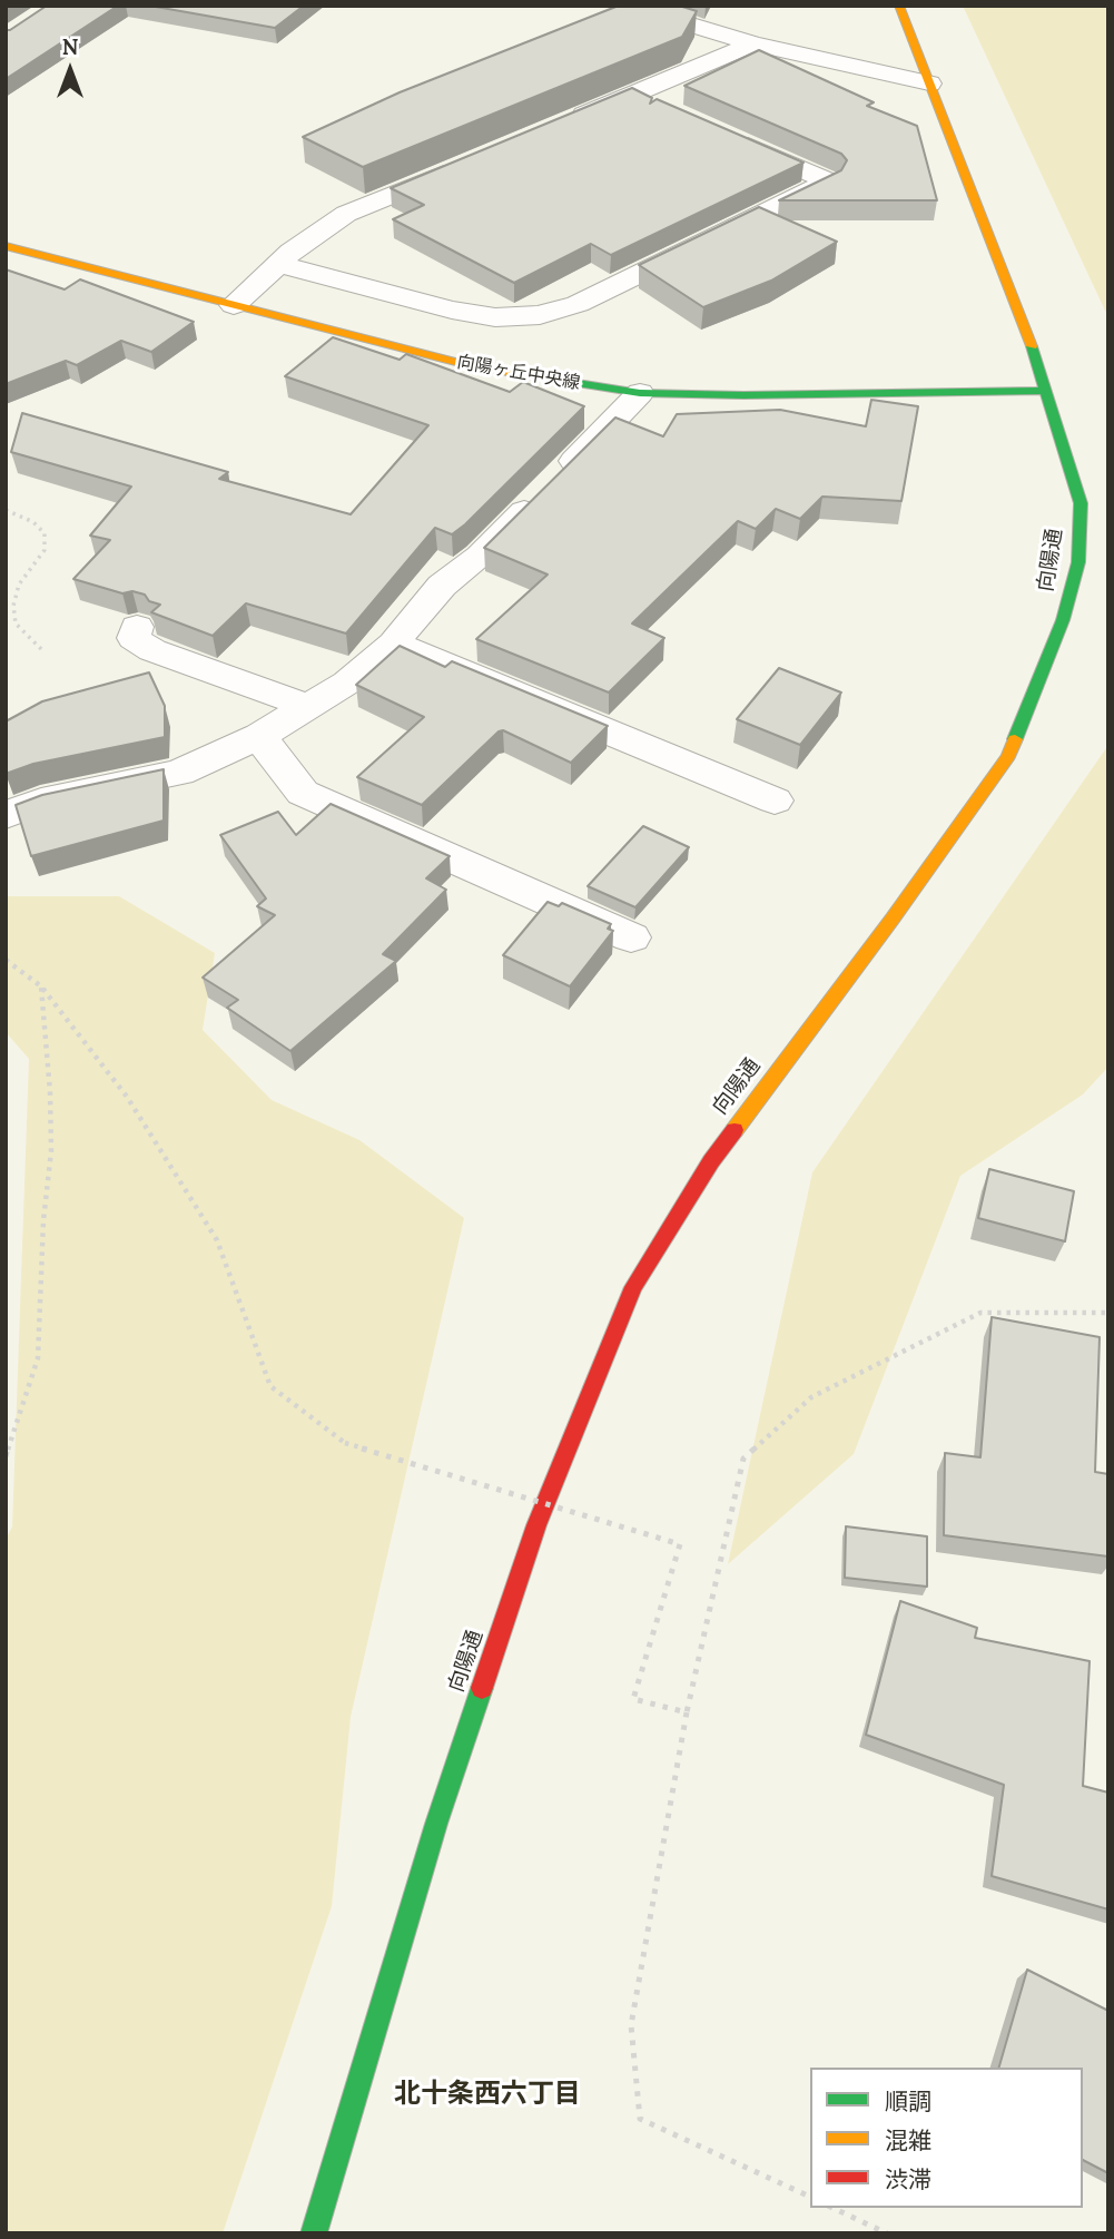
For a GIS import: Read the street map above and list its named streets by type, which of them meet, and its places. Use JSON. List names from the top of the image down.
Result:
{
  "streets": {
    "street": ["向陽ヶ丘中央線", "向陽通"]
  },
  "crossings": [
    ["向陽ヶ丘中央線", "向陽通"]
  ],
  "districts": ["北十条西六丁目"],
  "legend": ["順調", "混雑", "渋滞"],
  "north": "top"
}
